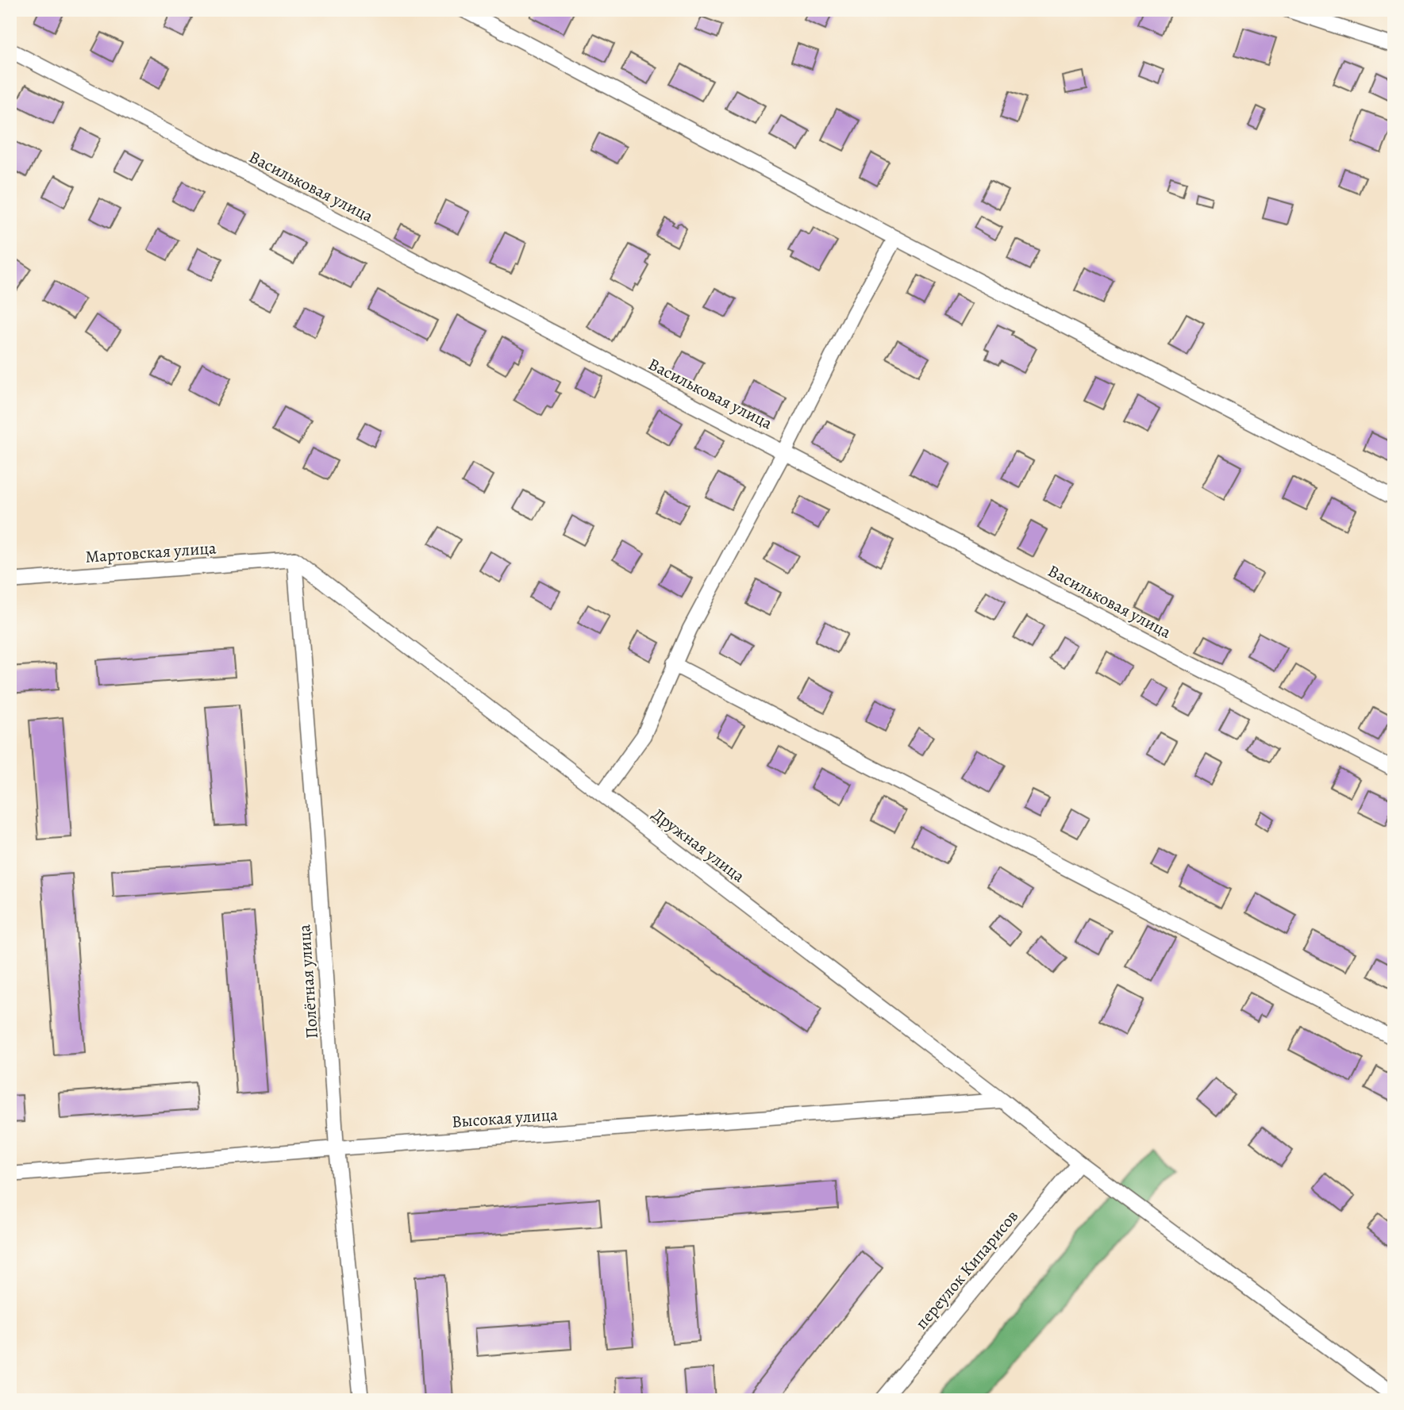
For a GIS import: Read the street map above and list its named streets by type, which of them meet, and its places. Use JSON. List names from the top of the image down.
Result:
{
  "streets": {
    "street": [
      "Васильковая улица",
      "Мартовская улица",
      "Дружная улица",
      "Полётная улица",
      "Высокая улица",
      "переулок Кипарисов"
    ]
  },
  "crossings": [
    ["Мартовская улица", "Дружная улица"],
    ["Мартовская улица", "Полётная улица"],
    ["Дружная улица", "Полётная улица"],
    ["Дружная улица", "Высокая улица"],
    ["Дружная улица", "переулок Кипарисов"],
    ["Полётная улица", "Высокая улица"]
  ]
}
